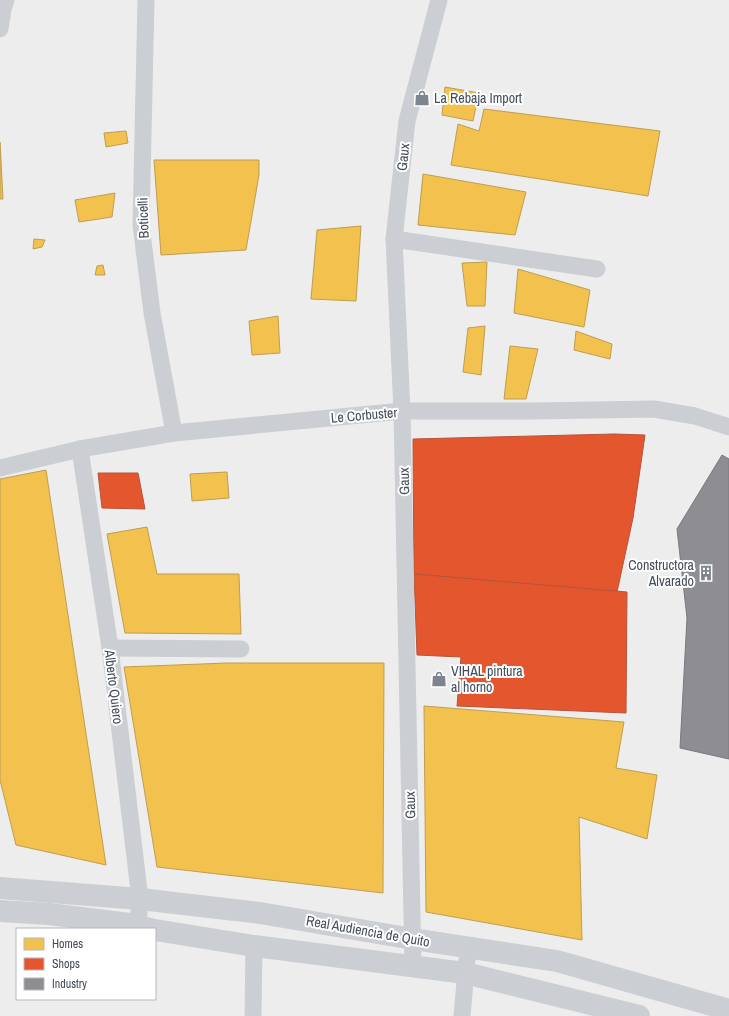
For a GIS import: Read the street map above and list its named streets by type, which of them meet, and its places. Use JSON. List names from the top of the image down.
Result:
{
  "streets": {
    "main road": ["Real Audiencia de Quito"],
    "street": [
      "Gaux",
      "Boticelli",
      "Le Corbuster",
      "Alberto Quiero"
    ]
  },
  "crossings": [
    ["Gaux", "Le Corbuster"],
    ["Gaux", "Real Audiencia de Quito"],
    ["Boticelli", "Le Corbuster"],
    ["Le Corbuster", "Alberto Quiero"],
    ["Alberto Quiero", "Real Audiencia de Quito"]
  ],
  "places": {
    "shop": ["La Rebaja Import", "VIHAL pintura al horno"],
    "building": ["Constructora Alvarado"]
  },
  "legend": ["Homes", "Shops", "Industry"]
}
